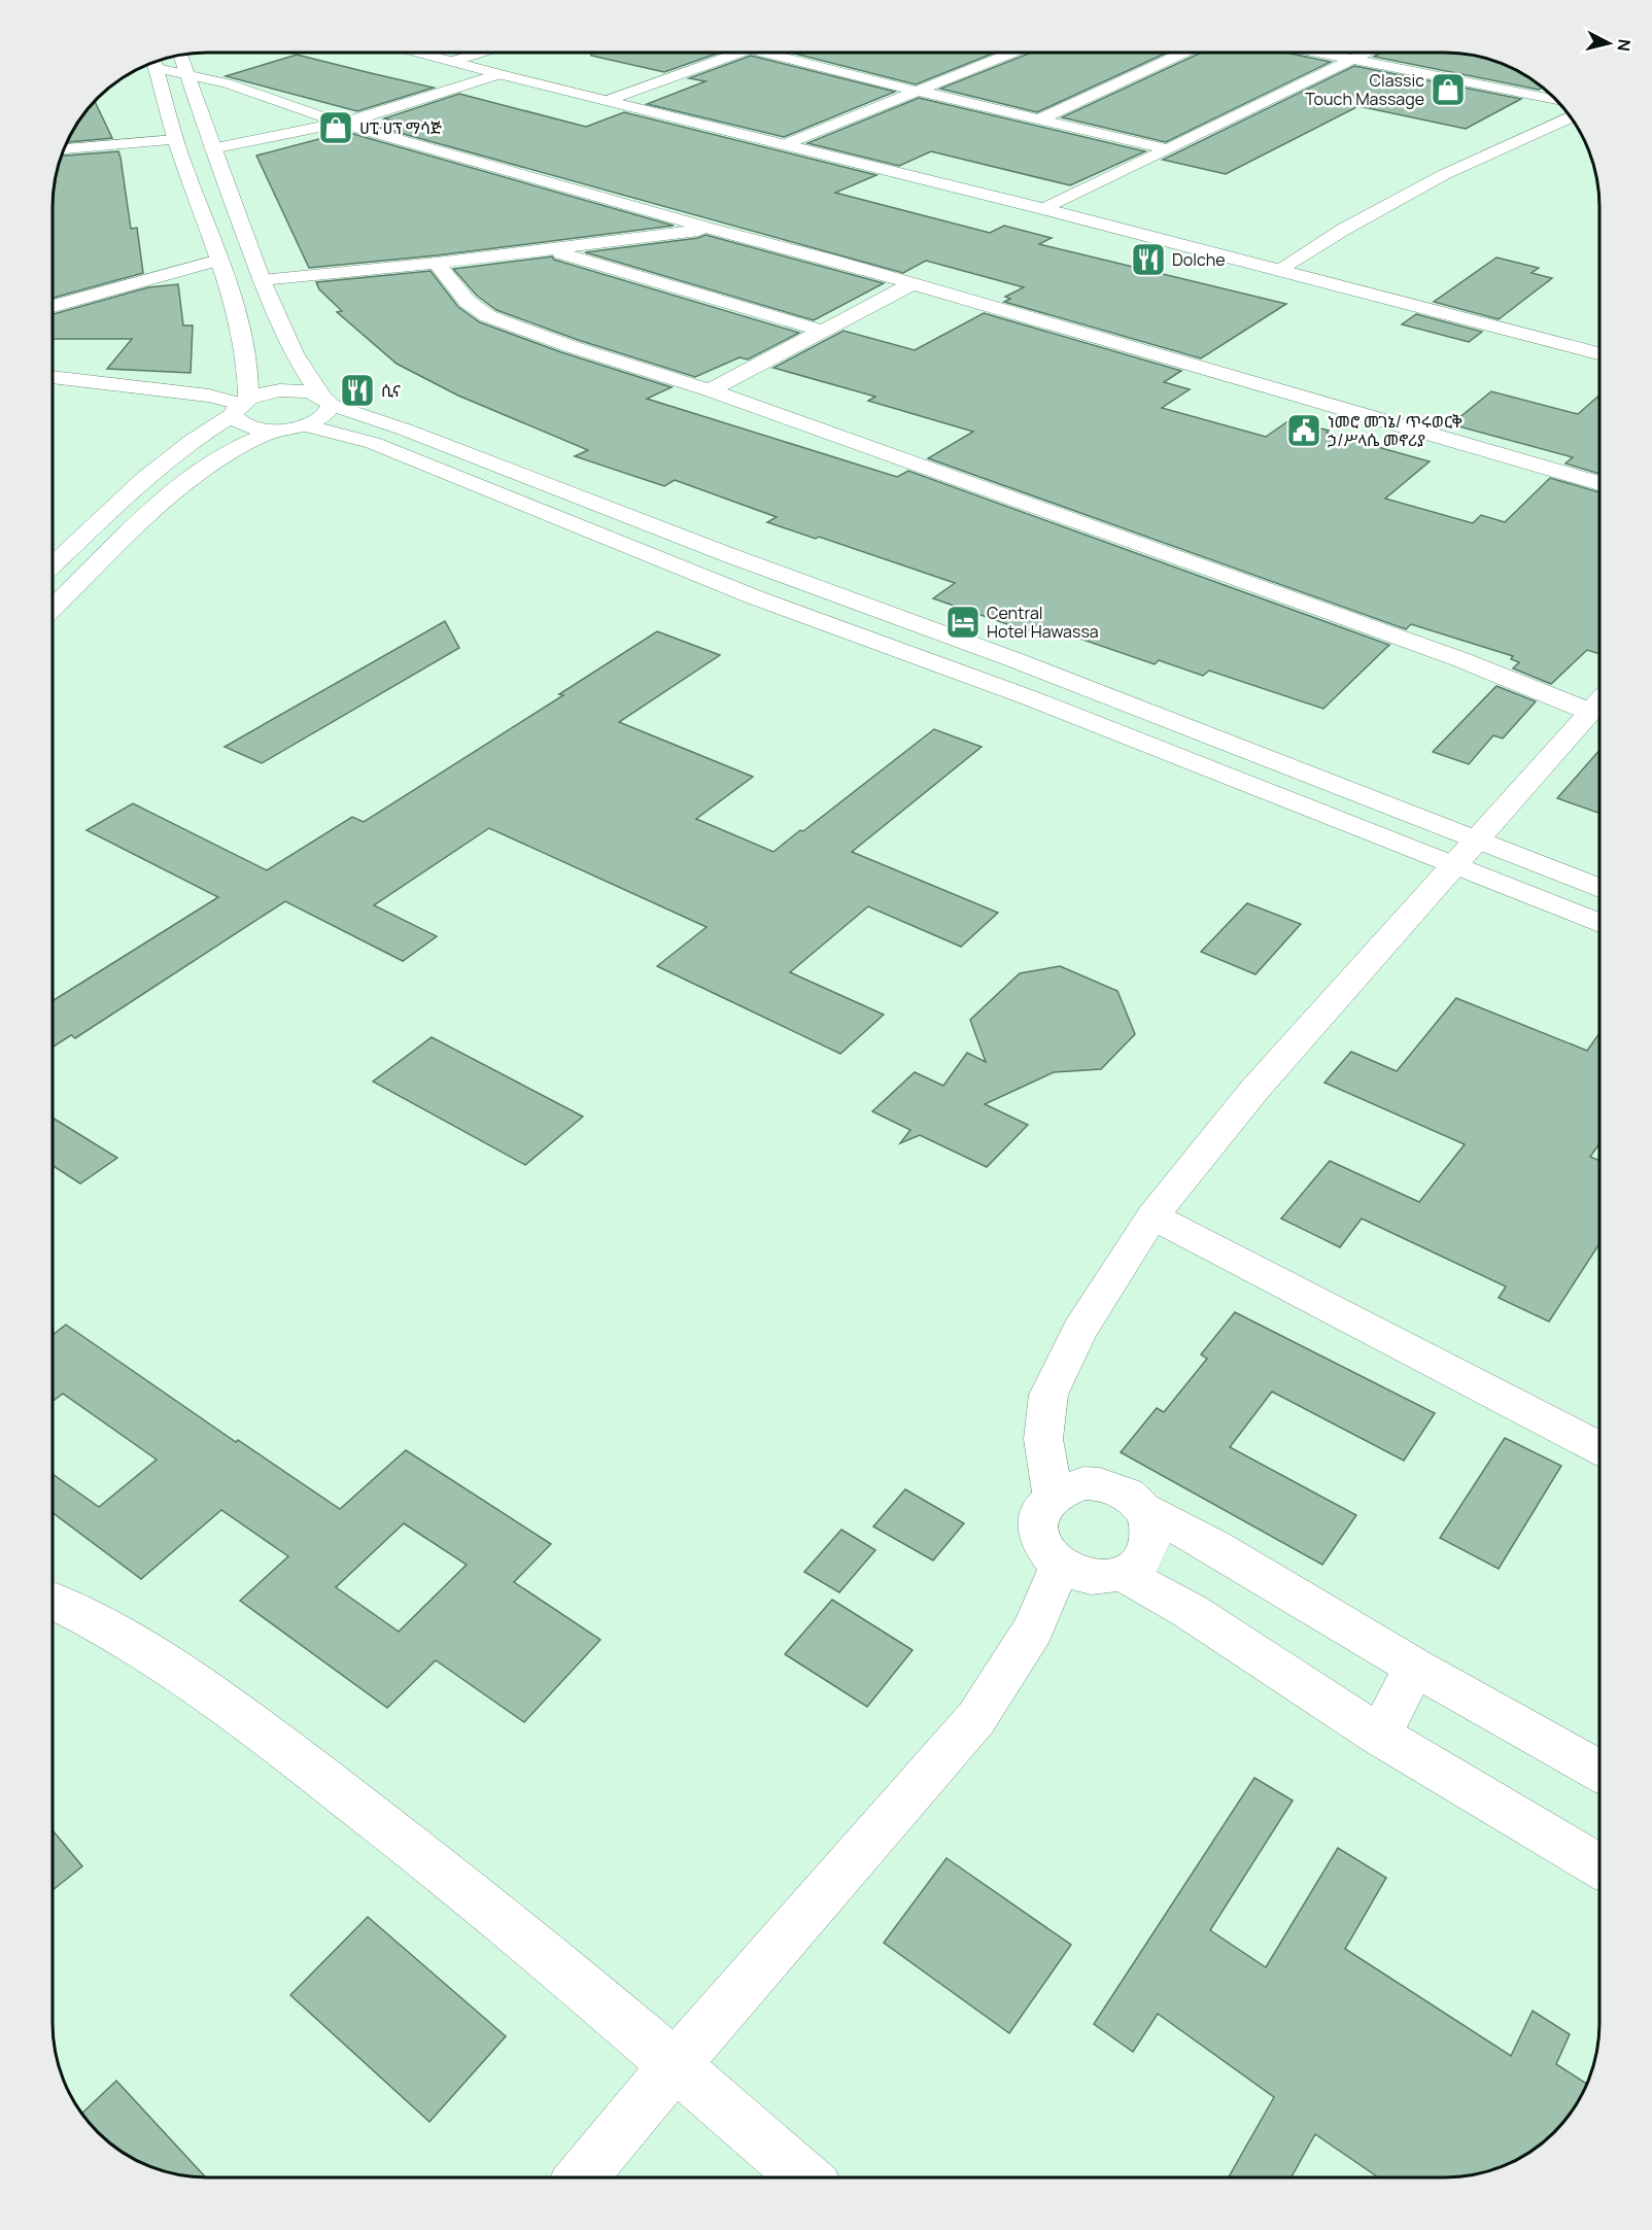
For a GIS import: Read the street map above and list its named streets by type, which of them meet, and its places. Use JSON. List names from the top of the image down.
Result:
{
  "places": {
    "shop": ["Classic Touch Massage", "ሀፒ ሀፕ ማሳጅ"],
    "restaurant": ["Dolche", "ሲና"],
    "public building": ["ነመሮ መገኔ/ ጥሩወርቅ ኃ/ሥላሴ መኖሪያ"],
    "hotel": ["Central Hotel Hawassa"]
  },
  "north": "right"
}
